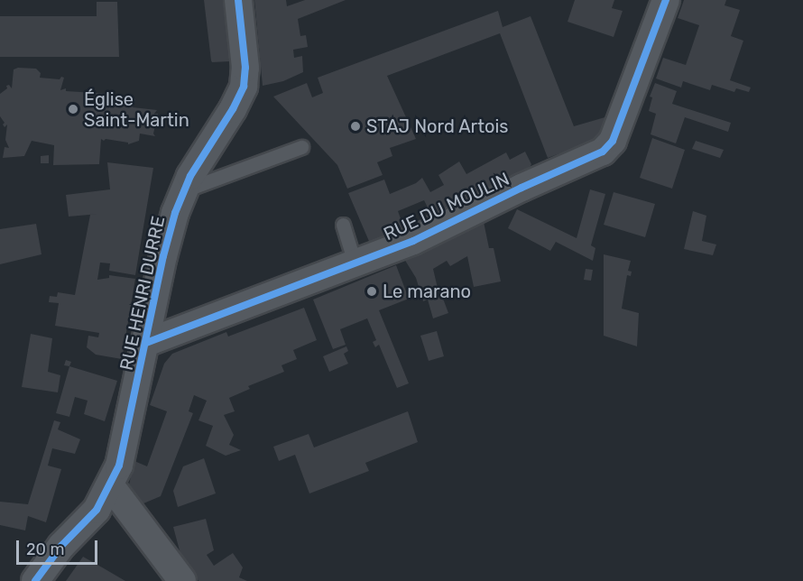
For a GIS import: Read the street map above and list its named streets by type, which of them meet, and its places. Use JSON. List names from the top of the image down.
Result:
{
  "streets": {
    "street": ["RUE DU MOULIN", "RUE HENRI DURRE"]
  },
  "crossings": [
    ["RUE DU MOULIN", "RUE HENRI DURRE"]
  ],
  "places": ["Église Saint-Martin", "STAJ Nord Artois", "Le marano"],
  "scale_bar": "20 m"
}
